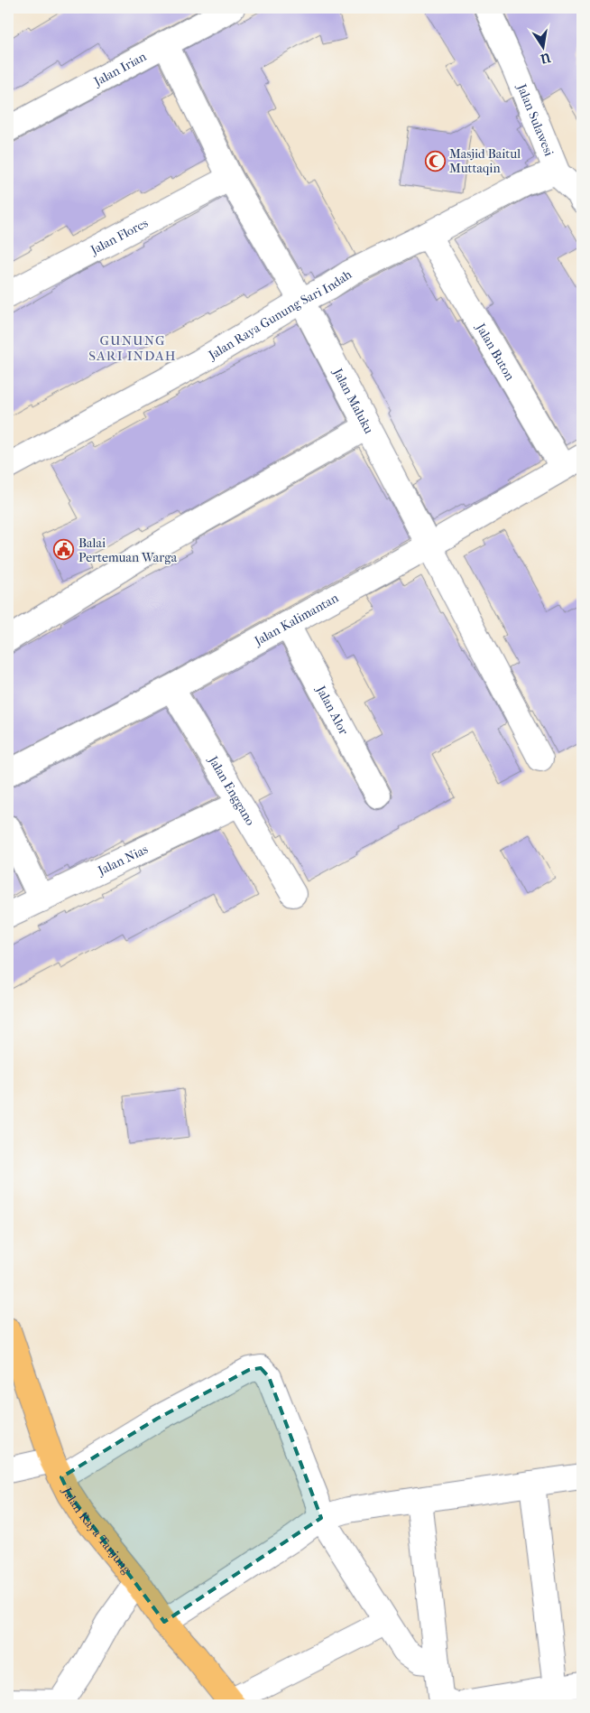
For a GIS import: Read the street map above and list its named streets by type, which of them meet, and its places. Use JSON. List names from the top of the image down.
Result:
{
  "streets": {
    "main road": ["Jalan Raya Tanjung"],
    "street": [
      "Jalan Irian",
      "Jalan Sulawesi",
      "Jalan Flores",
      "Jalan Raya Gunung Sari Indah",
      "Jalan Buton",
      "Jalan Maluku",
      "Jalan Kalimantan",
      "Jalan Alor",
      "Jalan Enggano",
      "Jalan Nias"
    ]
  },
  "crossings": [
    ["Jalan Irian", "Jalan Maluku"],
    ["Jalan Sulawesi", "Jalan Raya Gunung Sari Indah"],
    ["Jalan Flores", "Jalan Maluku"],
    ["Jalan Raya Gunung Sari Indah", "Jalan Buton"],
    ["Jalan Raya Gunung Sari Indah", "Jalan Maluku"],
    ["Jalan Buton", "Jalan Kalimantan"],
    ["Jalan Maluku", "Jalan Kalimantan"],
    ["Jalan Kalimantan", "Jalan Alor"],
    ["Jalan Kalimantan", "Jalan Enggano"],
    ["Jalan Enggano", "Jalan Nias"]
  ],
  "districts": ["GUNUNG SARI INDAH"],
  "places": {
    "mosque": ["Masjid Baitul Muttaqin"],
    "public building": ["Balai Pertemuan Warga"]
  },
  "north": "bottom"
}
